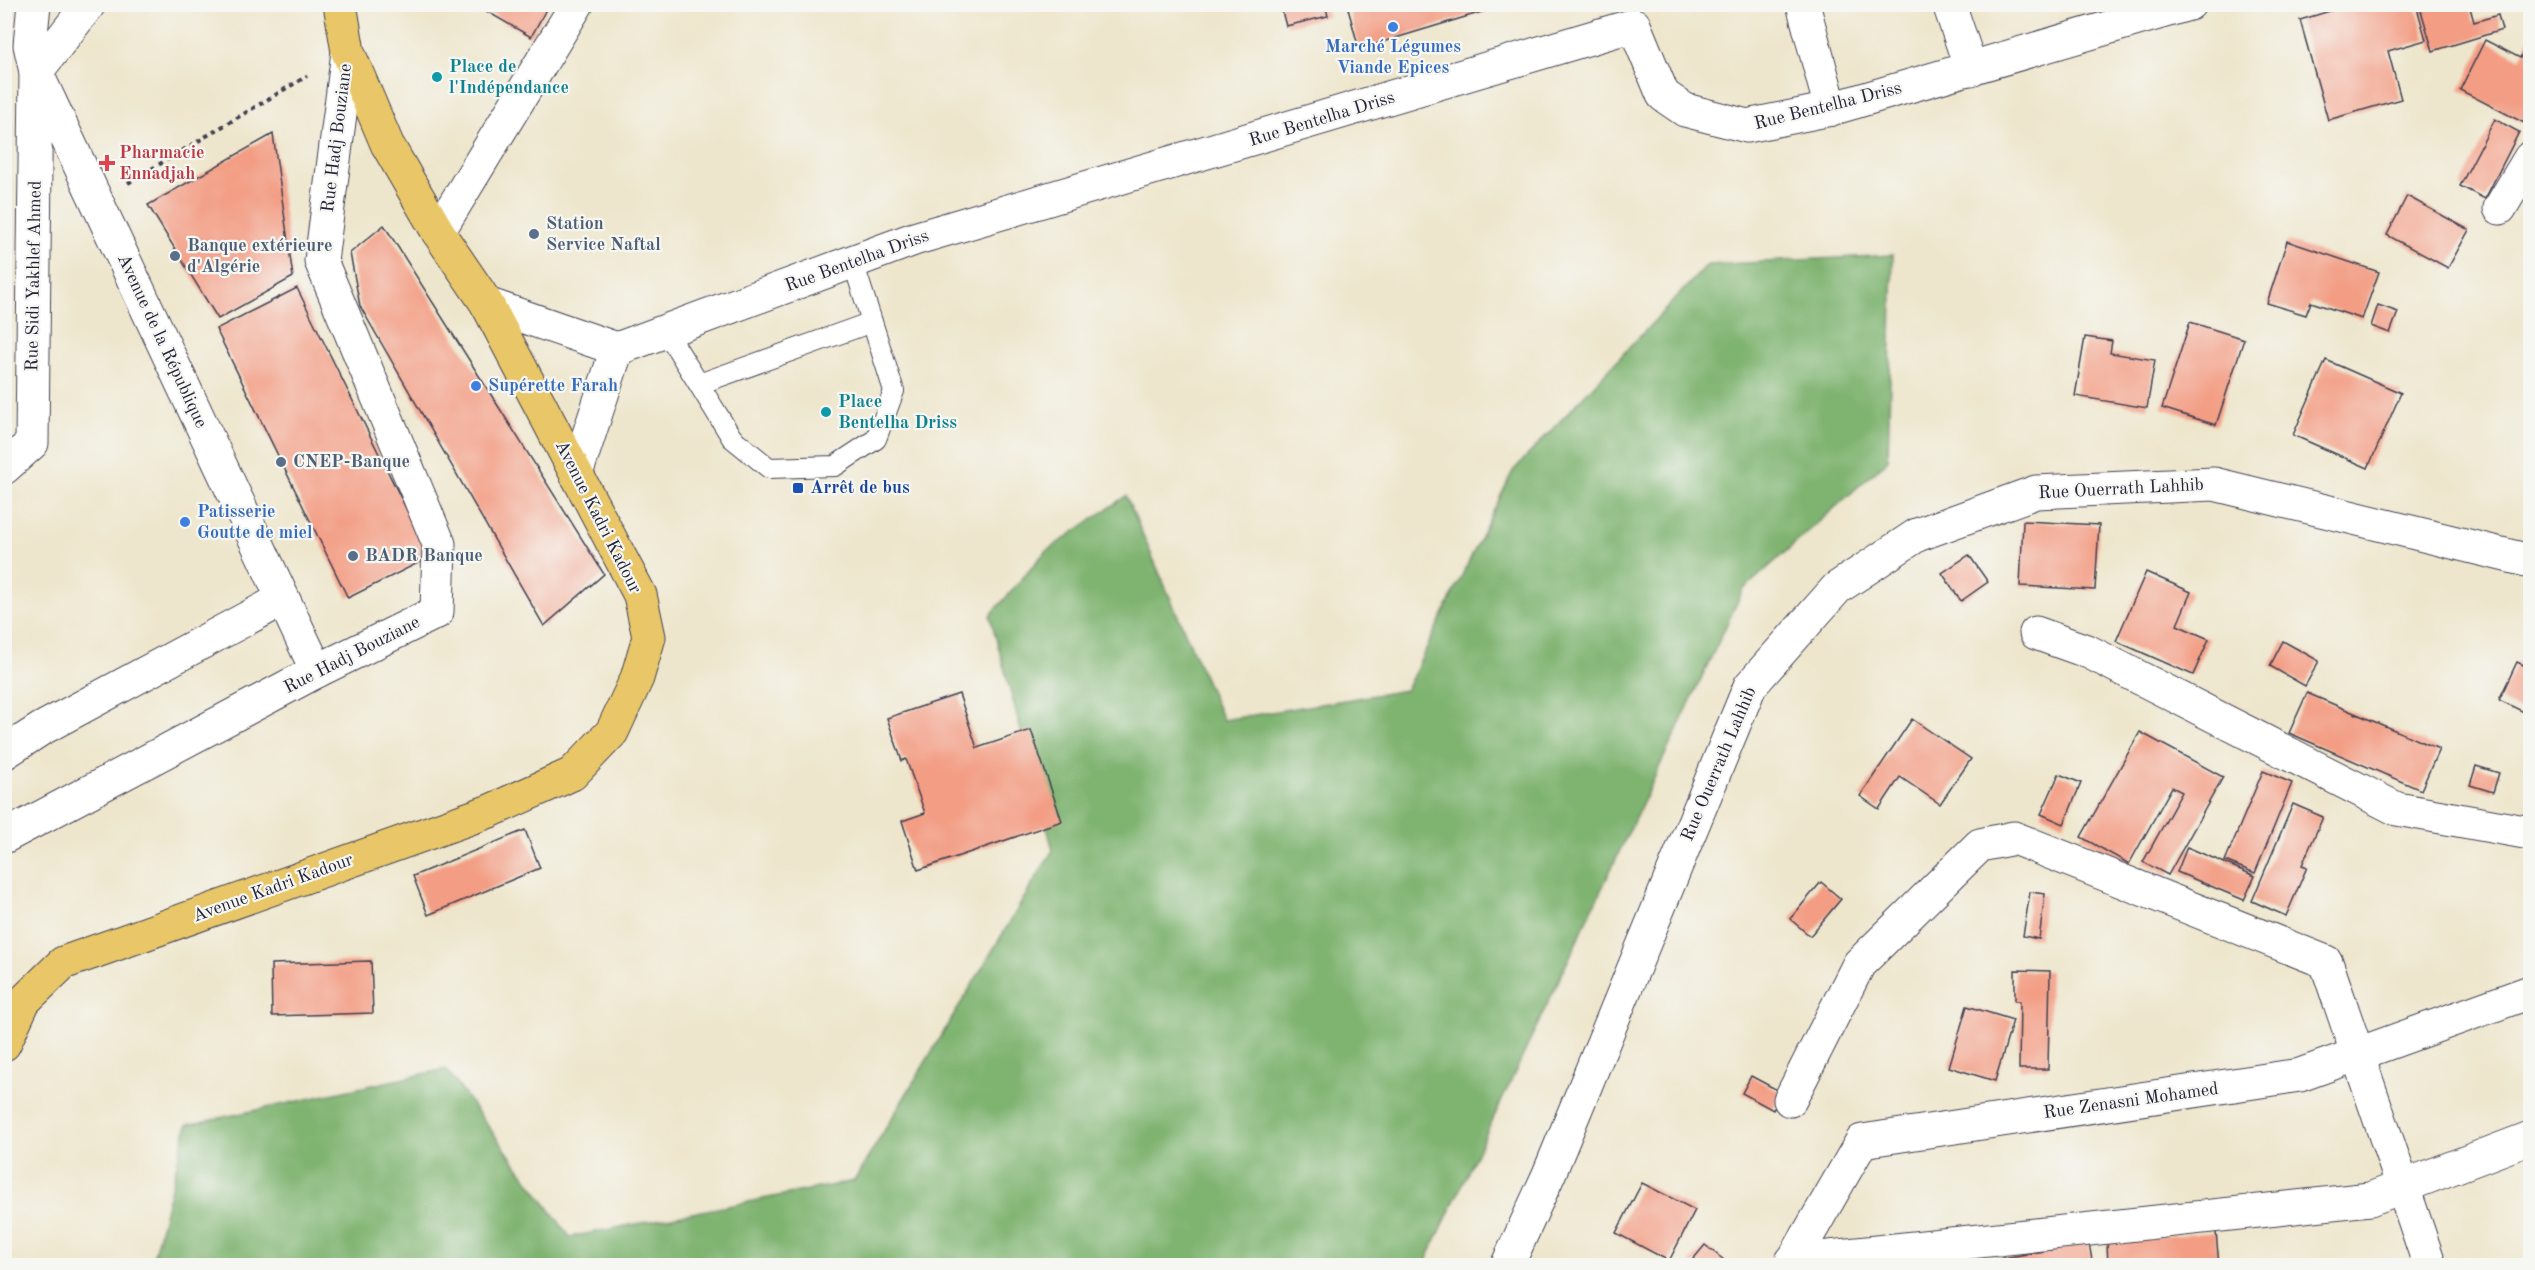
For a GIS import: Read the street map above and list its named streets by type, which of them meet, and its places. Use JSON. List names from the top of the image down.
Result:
{
  "streets": {
    "main road": ["Avenue Kadri Kadour"],
    "street": [
      "Rue Bentelha Driss",
      "Rue Hadj Bouziane",
      "Rue Sidi Yakhlef Ahmed",
      "Avenue de la République",
      "Rue Ouerrath Lahhib",
      "Rue Zenasni Mohamed"
    ]
  },
  "crossings": [
    ["Rue Hadj Bouziane", "Avenue de la République"],
    ["Rue Hadj Bouziane", "Avenue Kadri Kadour"],
    ["Rue Sidi Yakhlef Ahmed", "Avenue de la République"]
  ],
  "places": {
    "other": [
      "Marché Légumes Viande Epices",
      "Place de l'Indépendance",
      "Station Service Naftal",
      "Banque extérieure d'Algérie",
      "Supérette Farah",
      "Place Bentelha Driss",
      "CNEP-Banque",
      "Patisserie Goutte de miel",
      "BADR Banque"
    ],
    "health": ["Pharmacie Ennadjah"],
    "transit": ["Arrêt de bus"]
  }
}
